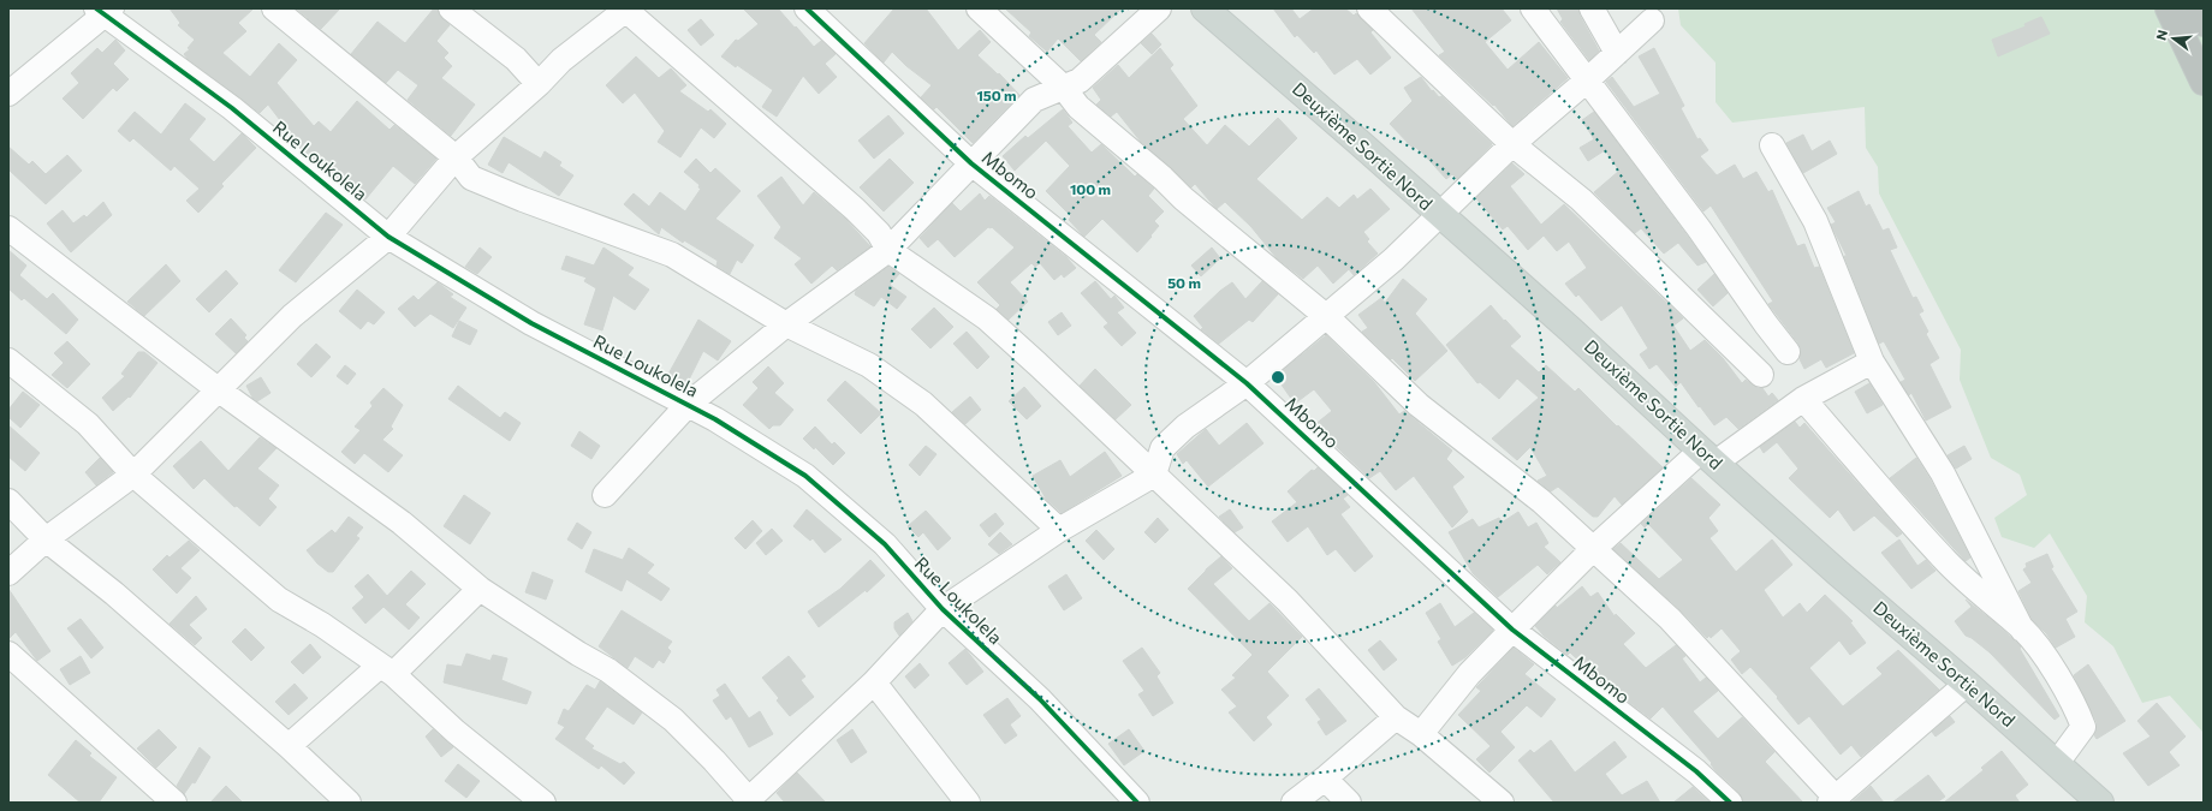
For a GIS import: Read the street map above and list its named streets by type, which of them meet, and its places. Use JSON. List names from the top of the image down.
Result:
{
  "streets": {
    "main road": ["Deuxième Sortie Nord"],
    "street": ["Rue Loukolela", "Mbomo"]
  },
  "north": "left",
  "rings": ["150 m", "100 m", "50 m"]
}
